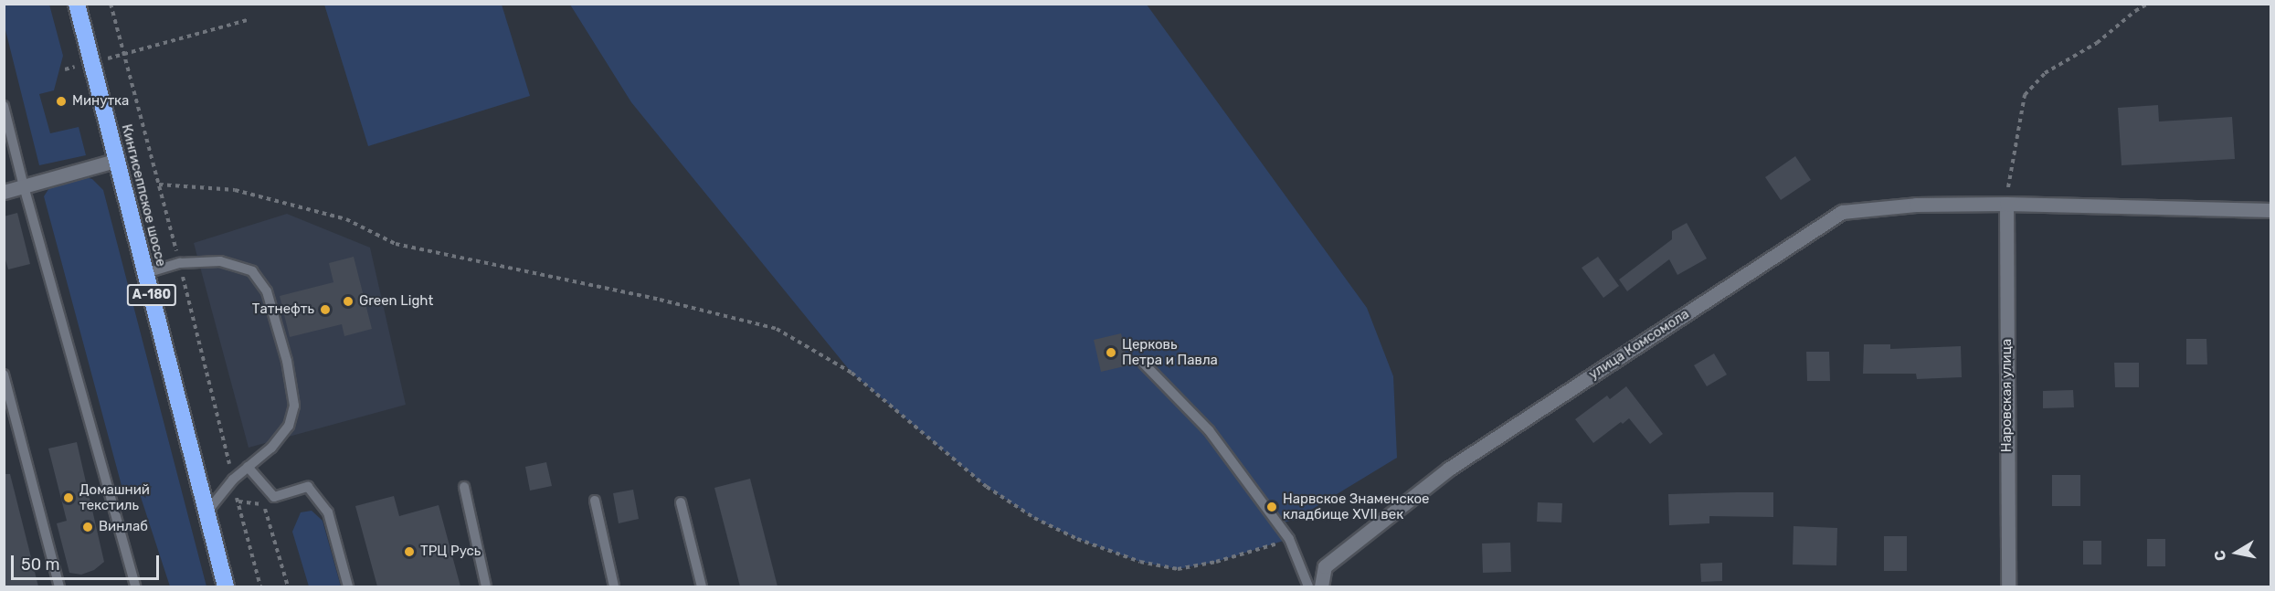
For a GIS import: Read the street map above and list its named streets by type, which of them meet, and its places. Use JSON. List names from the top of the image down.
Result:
{
  "streets": {
    "highway": ["Кингисеппское шоссе", "А-180"],
    "street": ["улица Комсомола", "Наровская улица"]
  },
  "crossings": [
    ["улица Комсомола", "Наровская улица"]
  ],
  "places": [
    "Минутка",
    "Green Light",
    "Татнефть",
    "Церковь Петра и Павла",
    "Домашний текстиль",
    "Нарвское Знаменское кладбище XVII век",
    "Винлаб",
    "ТРЦ Русь"
  ],
  "scale_bar": "50 m",
  "north": "left"
}
